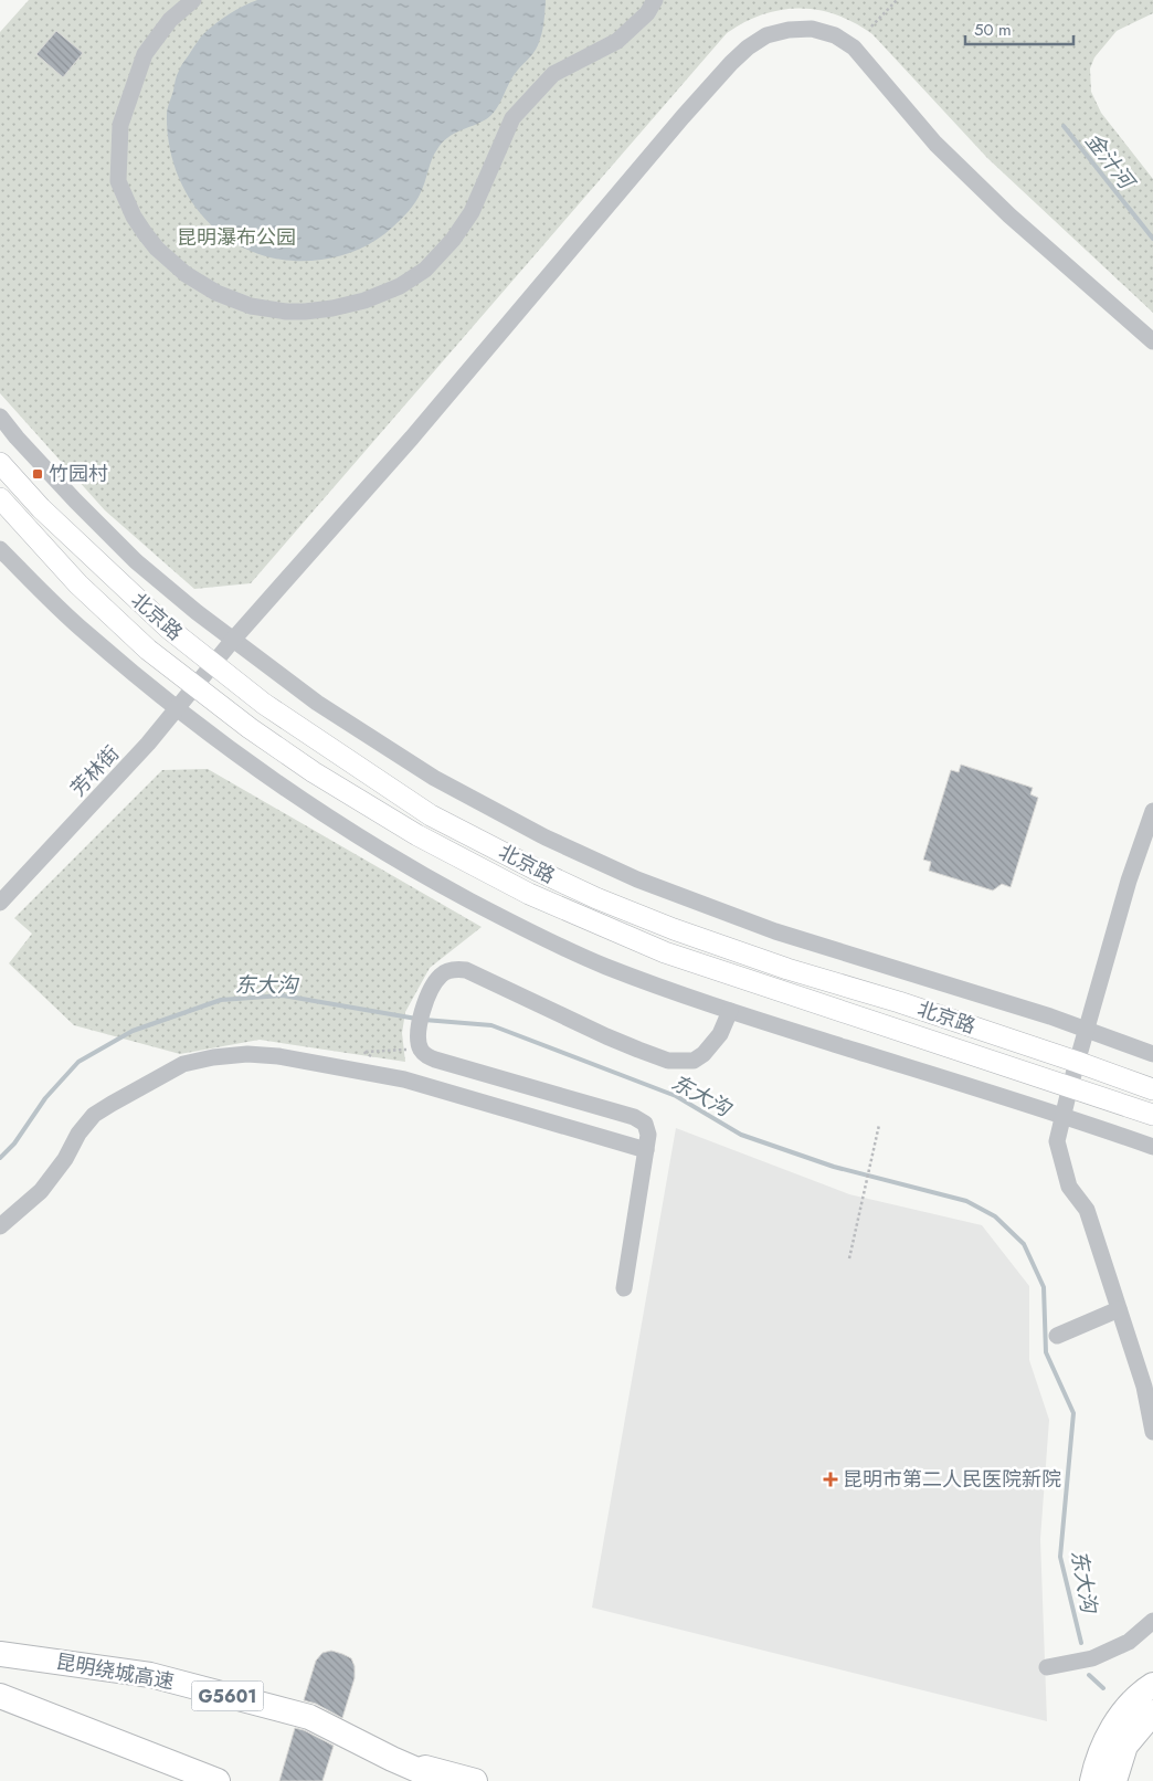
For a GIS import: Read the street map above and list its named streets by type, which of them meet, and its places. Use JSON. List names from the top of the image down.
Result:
{
  "streets": {
    "highway": ["昆明绕城高速", "G5601"],
    "main road": ["北京路"],
    "street": ["芳林街"]
  },
  "crossings": [
    ["北京路", "芳林街"]
  ],
  "water": ["金汁河", "东大沟"],
  "parks": ["昆明瀑布公园"],
  "places": {
    "transit": ["竹园村"],
    "health": ["昆明市第二人民医院新院"]
  },
  "scale_bar": "50 m"
}
